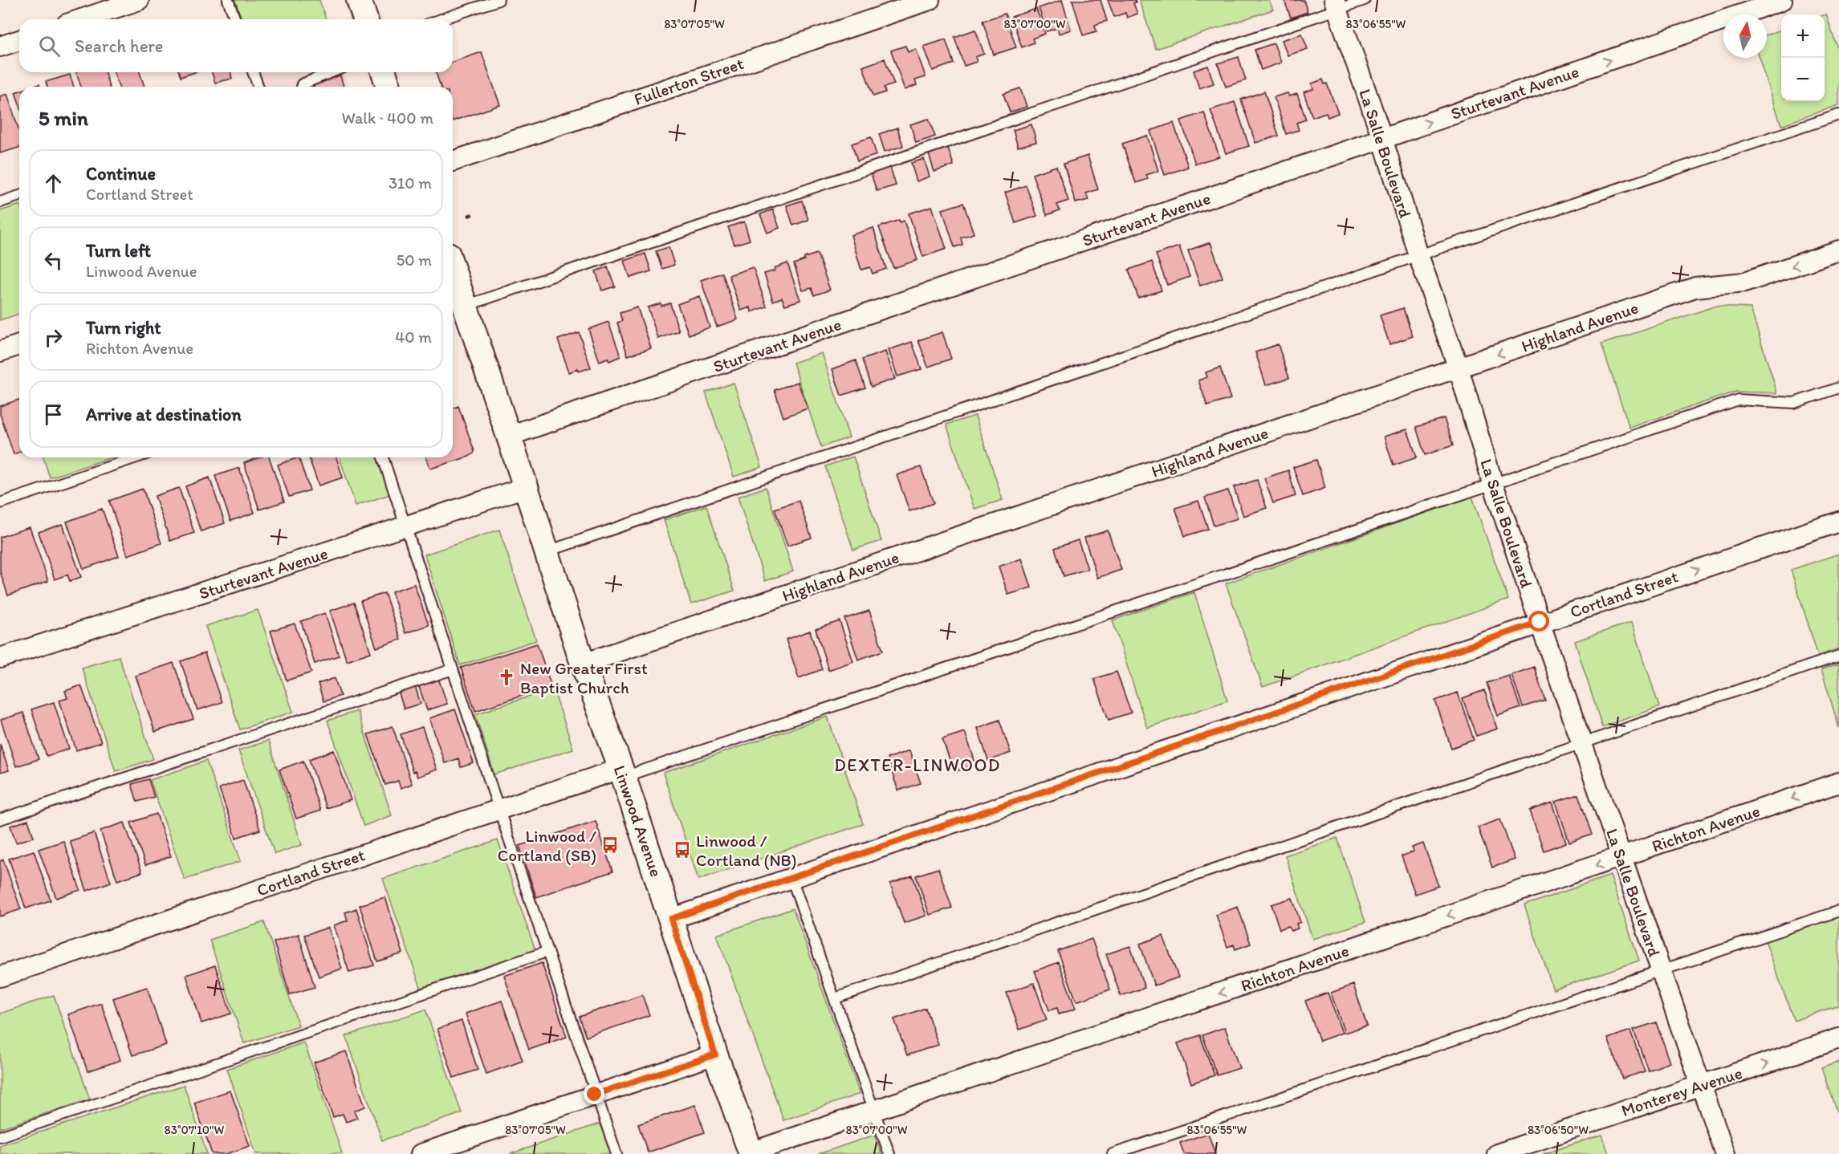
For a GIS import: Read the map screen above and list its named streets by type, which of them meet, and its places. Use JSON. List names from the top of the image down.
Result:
{
  "streets": {
    "street": [
      "Fullerton Street",
      "Sturtevant Avenue",
      "La Salle Boulevard",
      "Highland Avenue",
      "Cortland Street",
      "Linwood Avenue",
      "Richton Avenue",
      "Monterey Avenue"
    ]
  },
  "crossings": [
    ["Sturtevant Avenue", "La Salle Boulevard"],
    ["Sturtevant Avenue", "Linwood Avenue"],
    ["La Salle Boulevard", "Highland Avenue"],
    ["La Salle Boulevard", "Cortland Street"],
    ["La Salle Boulevard", "Richton Avenue"],
    ["La Salle Boulevard", "Monterey Avenue"],
    ["Highland Avenue", "Linwood Avenue"],
    ["Cortland Street", "Linwood Avenue"],
    ["Linwood Avenue", "Richton Avenue"]
  ],
  "one_way": ["Richton Avenue", "Monterey Avenue"],
  "districts": ["DEXTER-LINWOOD"],
  "places": {
    "church": ["New Greater First Baptist Church"],
    "bus stop": ["Linwood / Cortland (SB)", "Linwood / Cortland (NB)"]
  },
  "north": "top",
  "page": {
    "map_buttons": ["+", "−"],
    "search": "Search here",
    "heading": ["5 min", "Walk · 400 m"],
    "list": [
      ["Continue", "Cortland Street", "310 m"],
      ["Turn left", "Linwood Avenue", "50 m"],
      ["Turn right", "Richton Avenue", "40 m"],
      "Arrive at destination"
    ]
  },
  "coordinates": [
    "83°07'05\"W",
    "83°07'00\"W",
    "83°06'55\"W",
    "83°07'10\"W",
    "83°06'50\"W"
  ]
}
